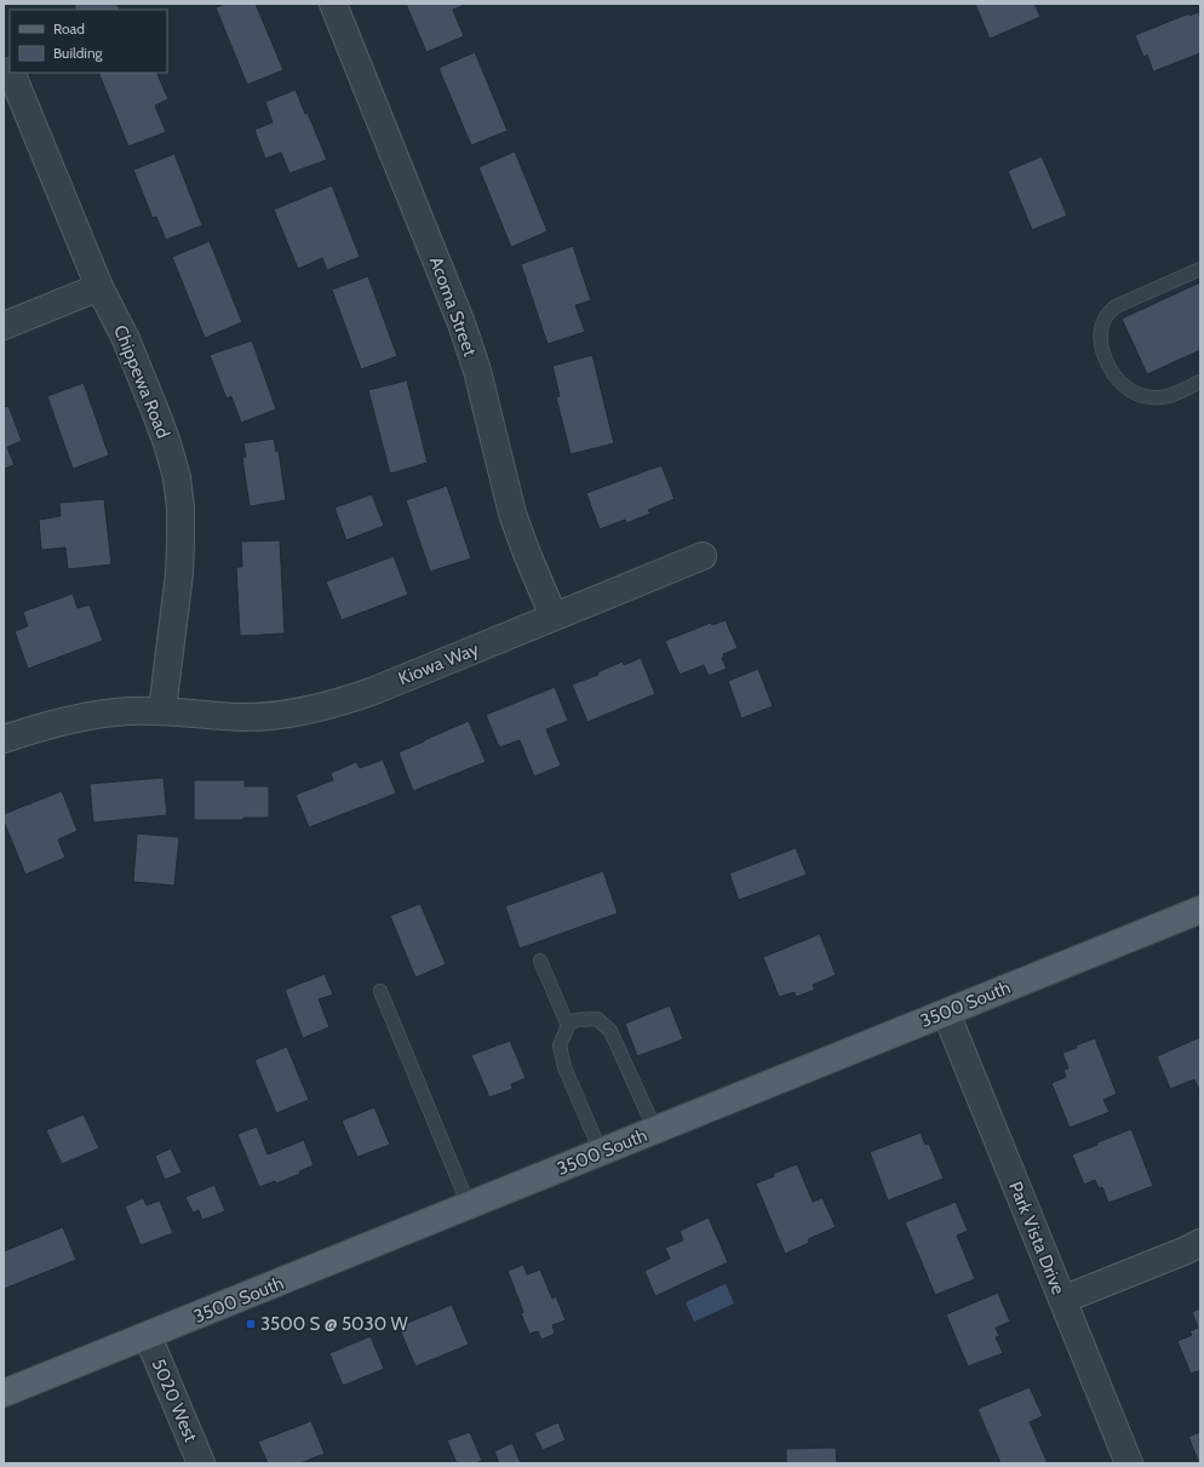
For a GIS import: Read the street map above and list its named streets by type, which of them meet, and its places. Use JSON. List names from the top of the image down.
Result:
{
  "streets": {
    "main road": ["3500 South"],
    "street": [
      "Acoma Street",
      "Chippewa Road",
      "Kiowa Way",
      "Park Vista Drive",
      "5020 West"
    ]
  },
  "crossings": [
    ["Acoma Street", "Kiowa Way"],
    ["Chippewa Road", "Kiowa Way"],
    ["3500 South", "Park Vista Drive"],
    ["3500 South", "5020 West"]
  ],
  "places": {
    "transit": ["3500 S @ 5030 W"]
  },
  "legend": ["Road", "Building"]
}
